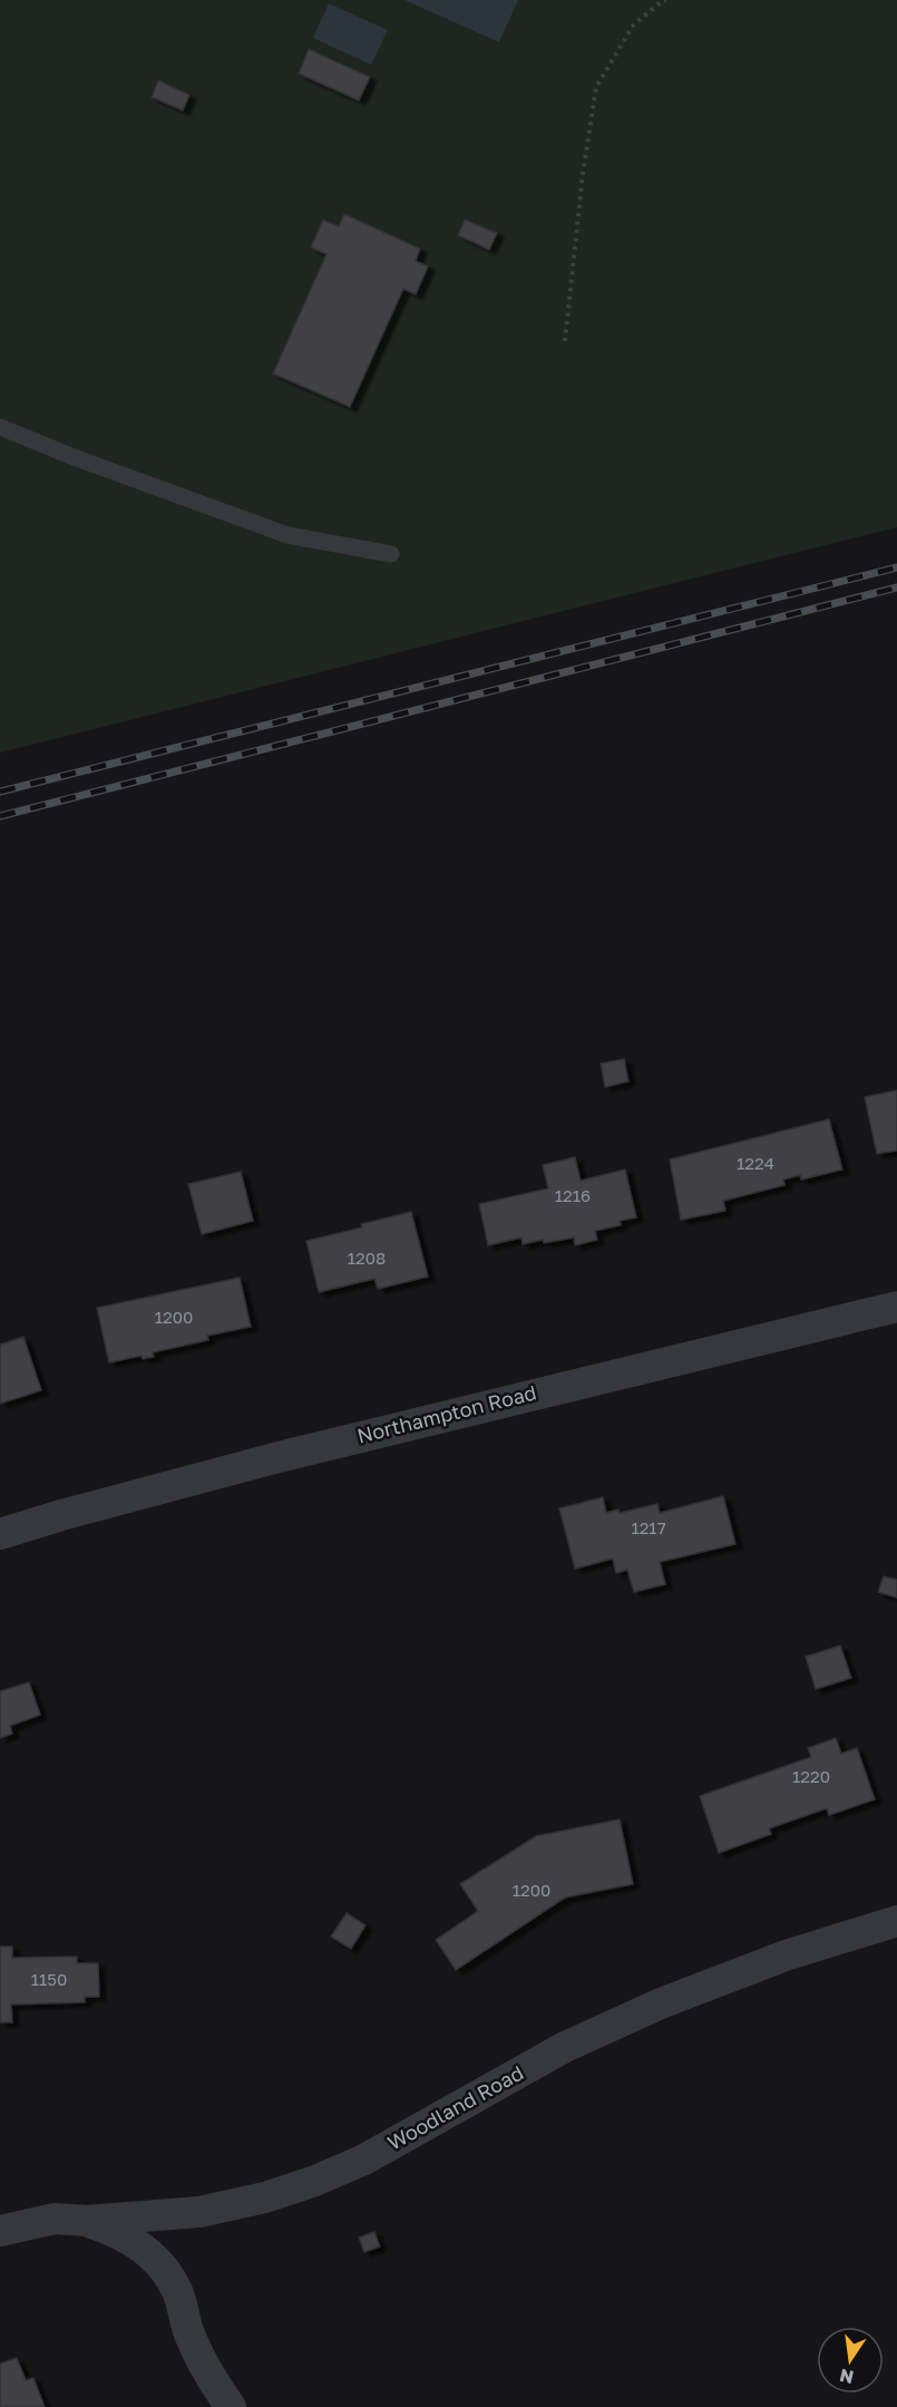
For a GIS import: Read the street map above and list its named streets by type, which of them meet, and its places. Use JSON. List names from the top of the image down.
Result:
{
  "streets": {
    "street": ["Northampton Road", "Woodland Road"]
  },
  "house_numbers": [
    "1224",
    "1216",
    "1208",
    "1200",
    "1217",
    "1220",
    "1200",
    "1150"
  ],
  "north": "bottom"
}
